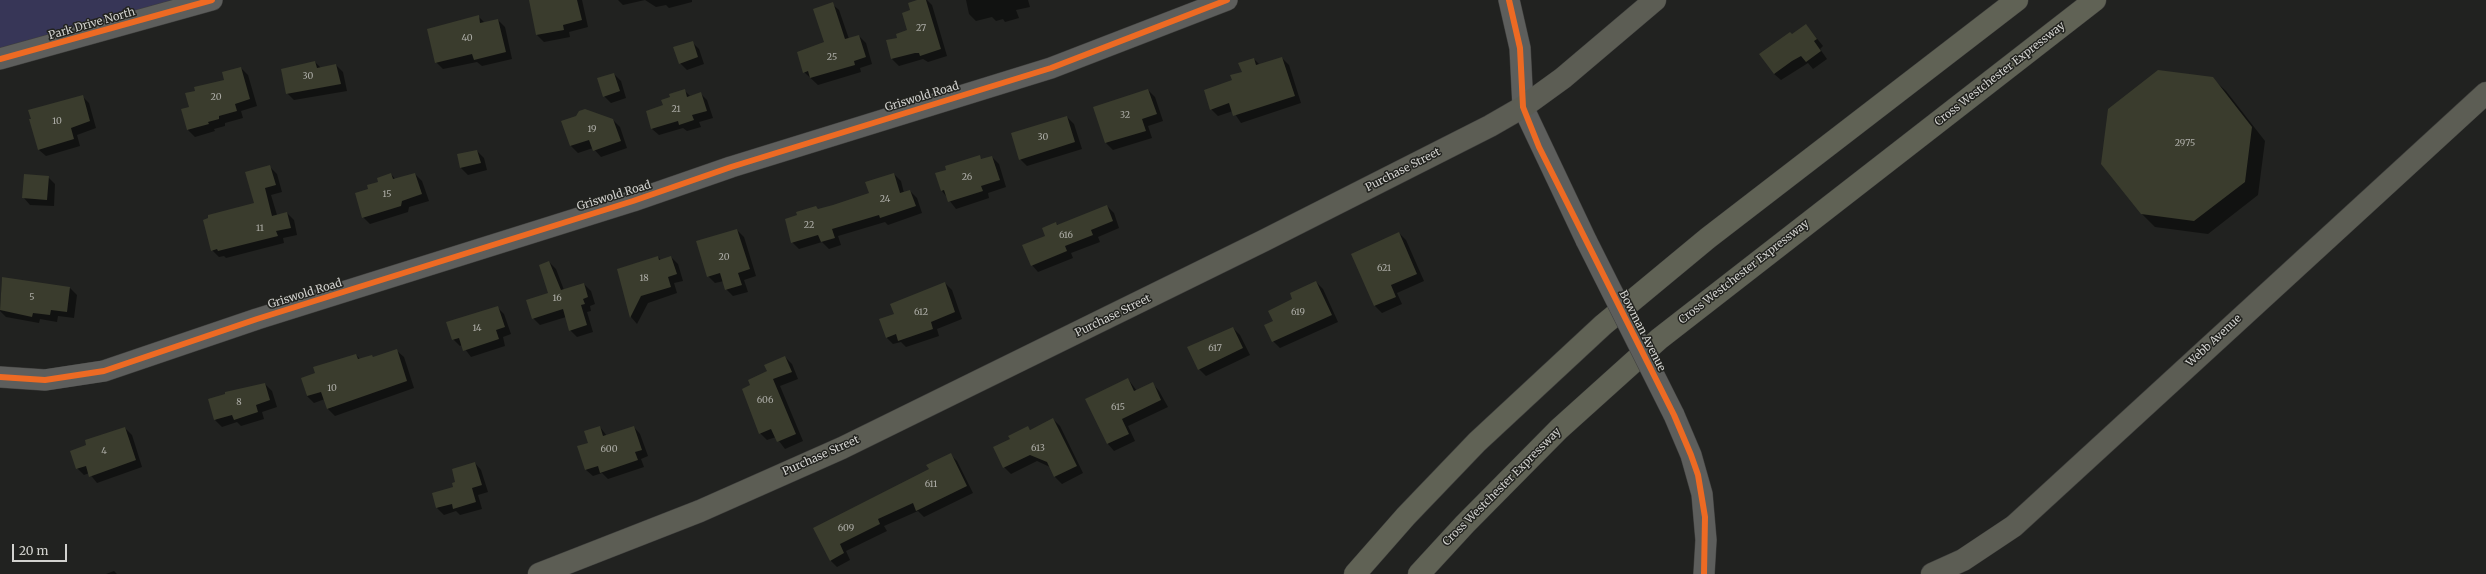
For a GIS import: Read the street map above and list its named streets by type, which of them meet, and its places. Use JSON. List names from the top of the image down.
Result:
{
  "streets": {
    "highway": ["Cross Westchester Expressway"],
    "main road": ["Purchase Street", "Webb Avenue"],
    "street": ["Park Drive North", "Griswold Road", "Bowman Avenue"]
  },
  "crossings": [
    ["Purchase Street", "Bowman Avenue"]
  ],
  "house_numbers": [
    "27",
    "40",
    "25",
    "30",
    "20",
    "21",
    "32",
    "10",
    "19",
    "30",
    "2975",
    "26",
    "15",
    "24",
    "22",
    "11",
    "616",
    "20",
    "621",
    "18",
    "5",
    "16",
    "612",
    "619",
    "14",
    "617",
    "10",
    "606",
    "8",
    "615",
    "613",
    "600",
    "4",
    "611",
    "609"
  ],
  "scale_bar": "20 m"
}
